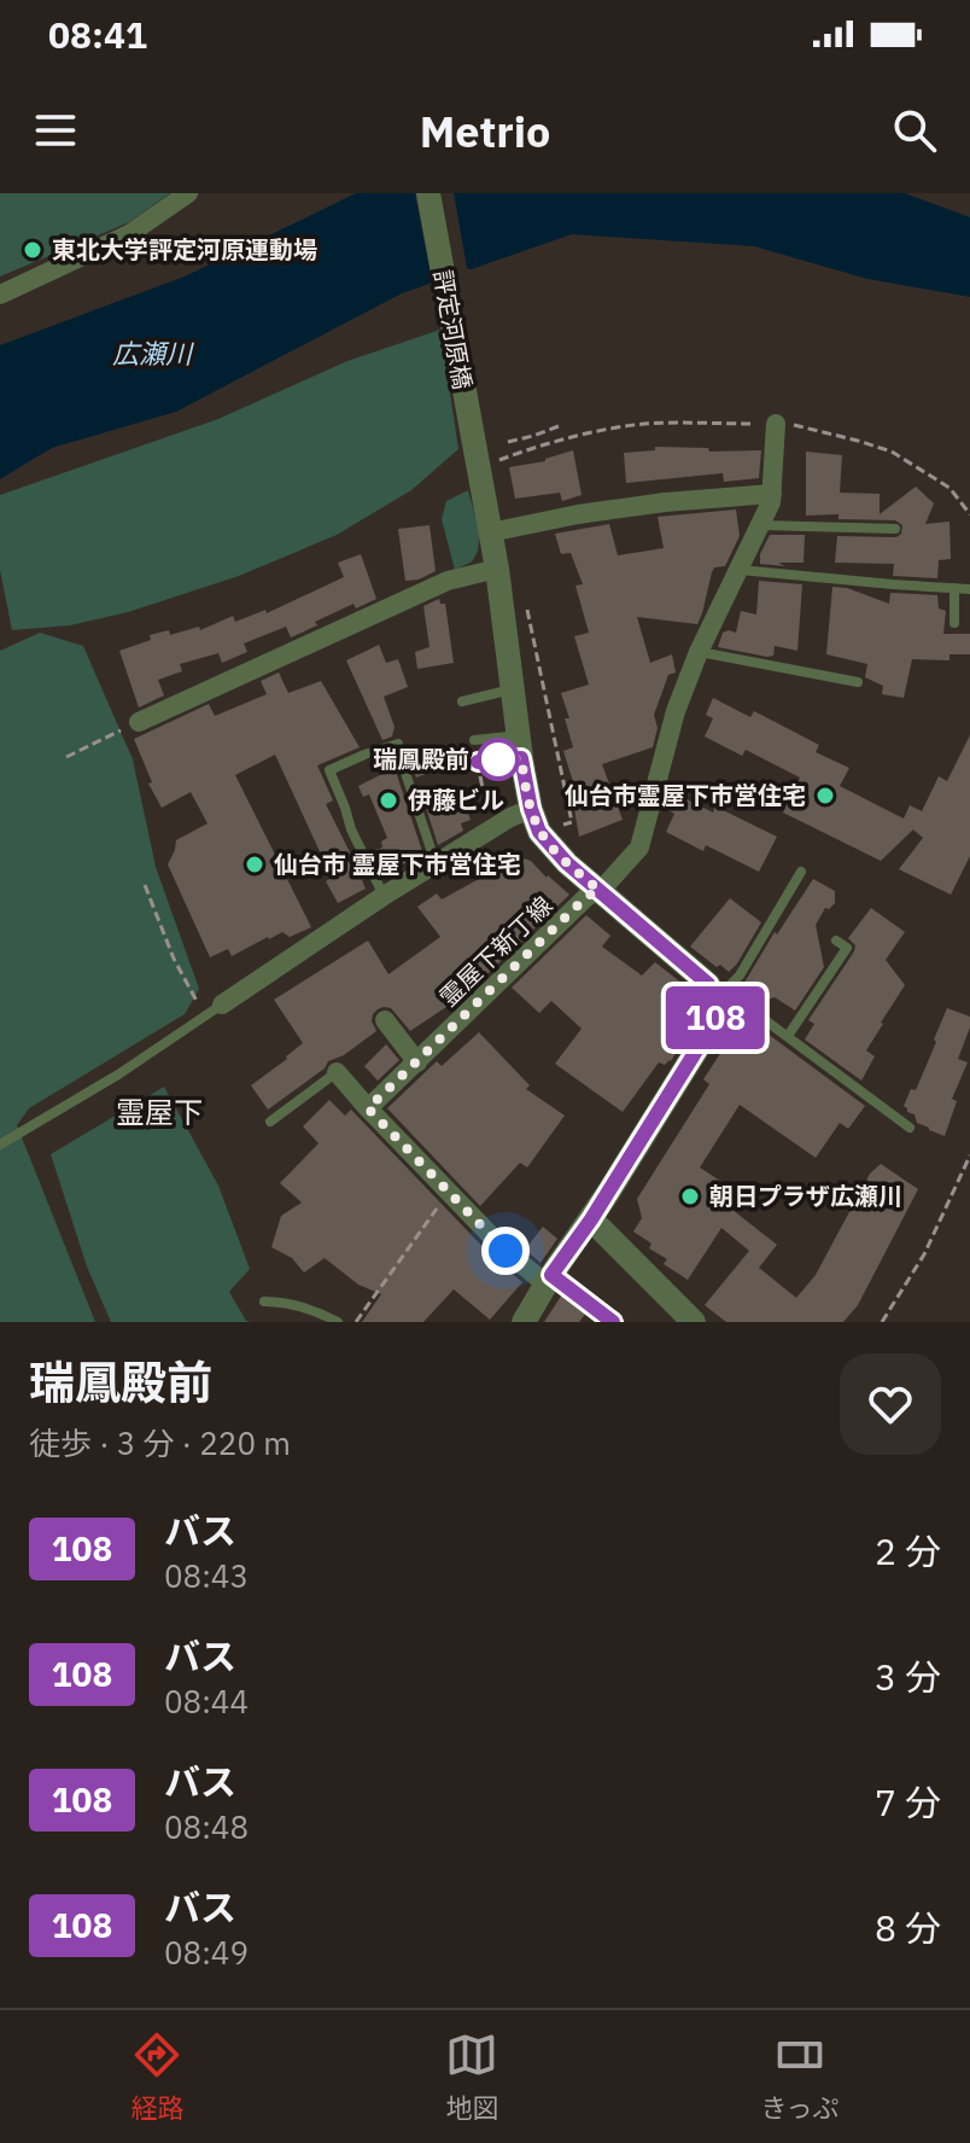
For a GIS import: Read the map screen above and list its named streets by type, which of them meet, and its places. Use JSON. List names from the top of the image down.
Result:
{
  "streets": {
    "street": ["評定河原橋", "霊屋下新丁線"]
  },
  "crossings": [
    ["評定河原橋", "霊屋下新丁線"]
  ],
  "districts": ["霊屋下"],
  "water": ["広瀬川"],
  "places": [
    "東北大学評定河原運動場",
    "瑞鳳殿前",
    "仙台市霊屋下市営住宅",
    "伊藤ビル",
    "仙台市 霊屋下市営住宅",
    "朝日プラザ広瀬川"
  ],
  "lines": ["bus line 108"],
  "page": {
    "status": "08:41",
    "header": "Metrio",
    "on_map": "108",
    "heading": ["瑞鳳殿前", "徒歩 · 3 分 · 220 m"],
    "list": [
      {
        "mark": "108",
        "name": "バス",
        "note": "08:43",
        "value": "2 分"
      },
      {
        "mark": "108",
        "name": "バス",
        "note": "08:44",
        "value": "3 分"
      },
      {
        "mark": "108",
        "name": "バス",
        "note": "08:48",
        "value": "7 分"
      },
      {
        "mark": "108",
        "name": "バス",
        "note": "08:49",
        "value": "8 分"
      }
    ],
    "tabs": ["経路", "地図", "きっぷ"]
  }
}
